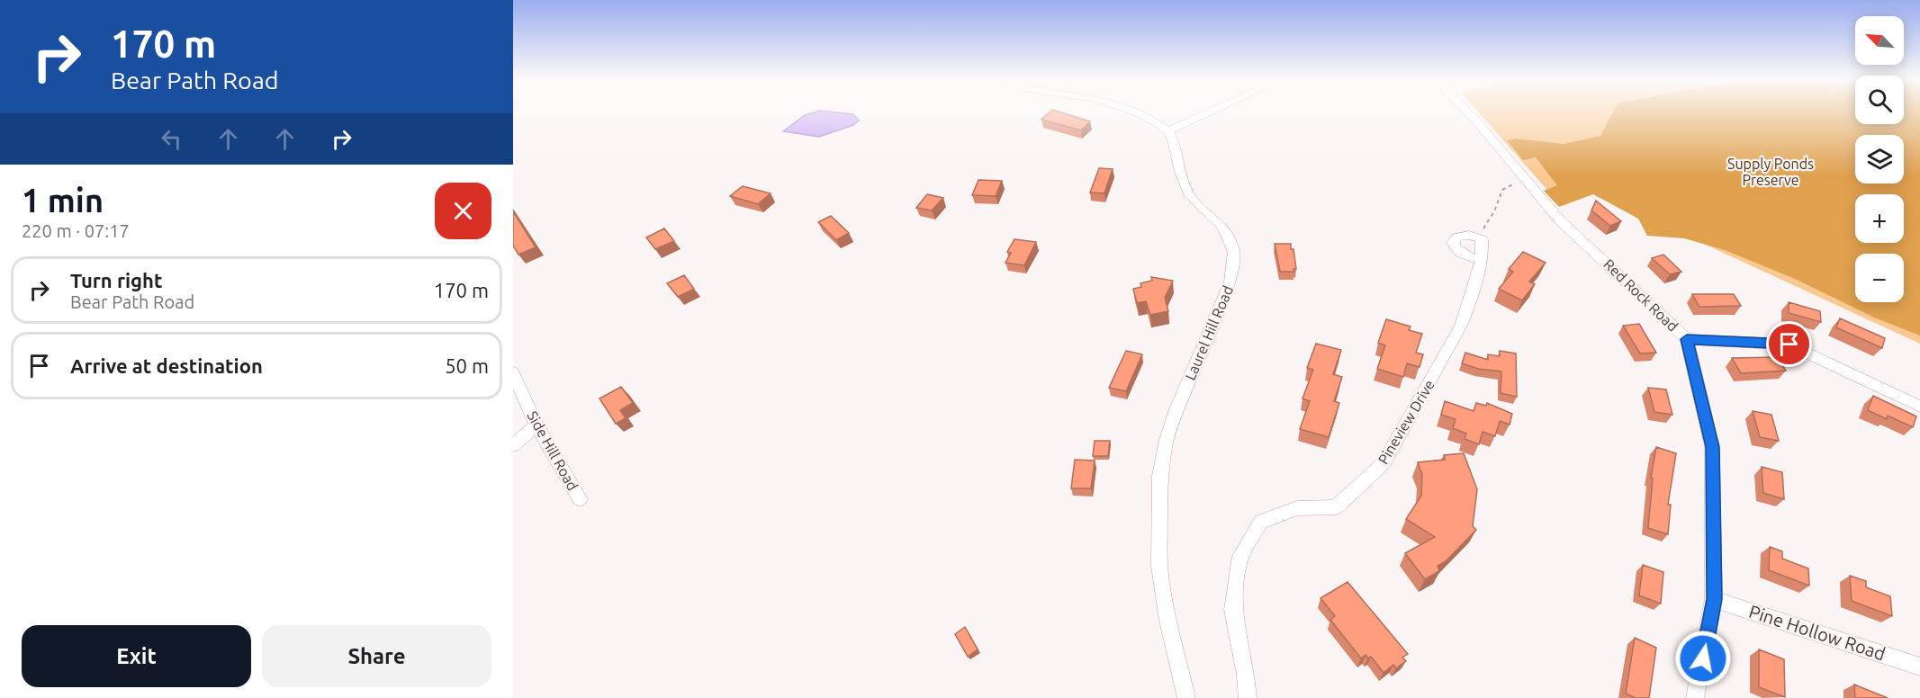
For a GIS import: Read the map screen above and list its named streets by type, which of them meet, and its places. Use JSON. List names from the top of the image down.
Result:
{
  "streets": {
    "street": [
      "Red Rock Road",
      "Laurel Hill Road",
      "Pineview Drive",
      "Side Hill Road",
      "Pine Hollow Road"
    ]
  },
  "crossings": [
    ["Red Rock Road", "Pine Hollow Road"]
  ],
  "parks": ["Supply Ponds Preserve"],
  "north": "top left",
  "page": {
    "turn": ["170 m", "Bear Path Road"],
    "map_buttons": ["+", "−"],
    "heading": ["1 min", "220 m · 07:17"],
    "list": [
      {
        "name": "Turn right",
        "note": "Bear Path Road",
        "value": "170 m"
      },
      {
        "name": "Arrive at destination",
        "value": "50 m"
      }
    ],
    "buttons": ["Exit", "Share"]
  }
}
